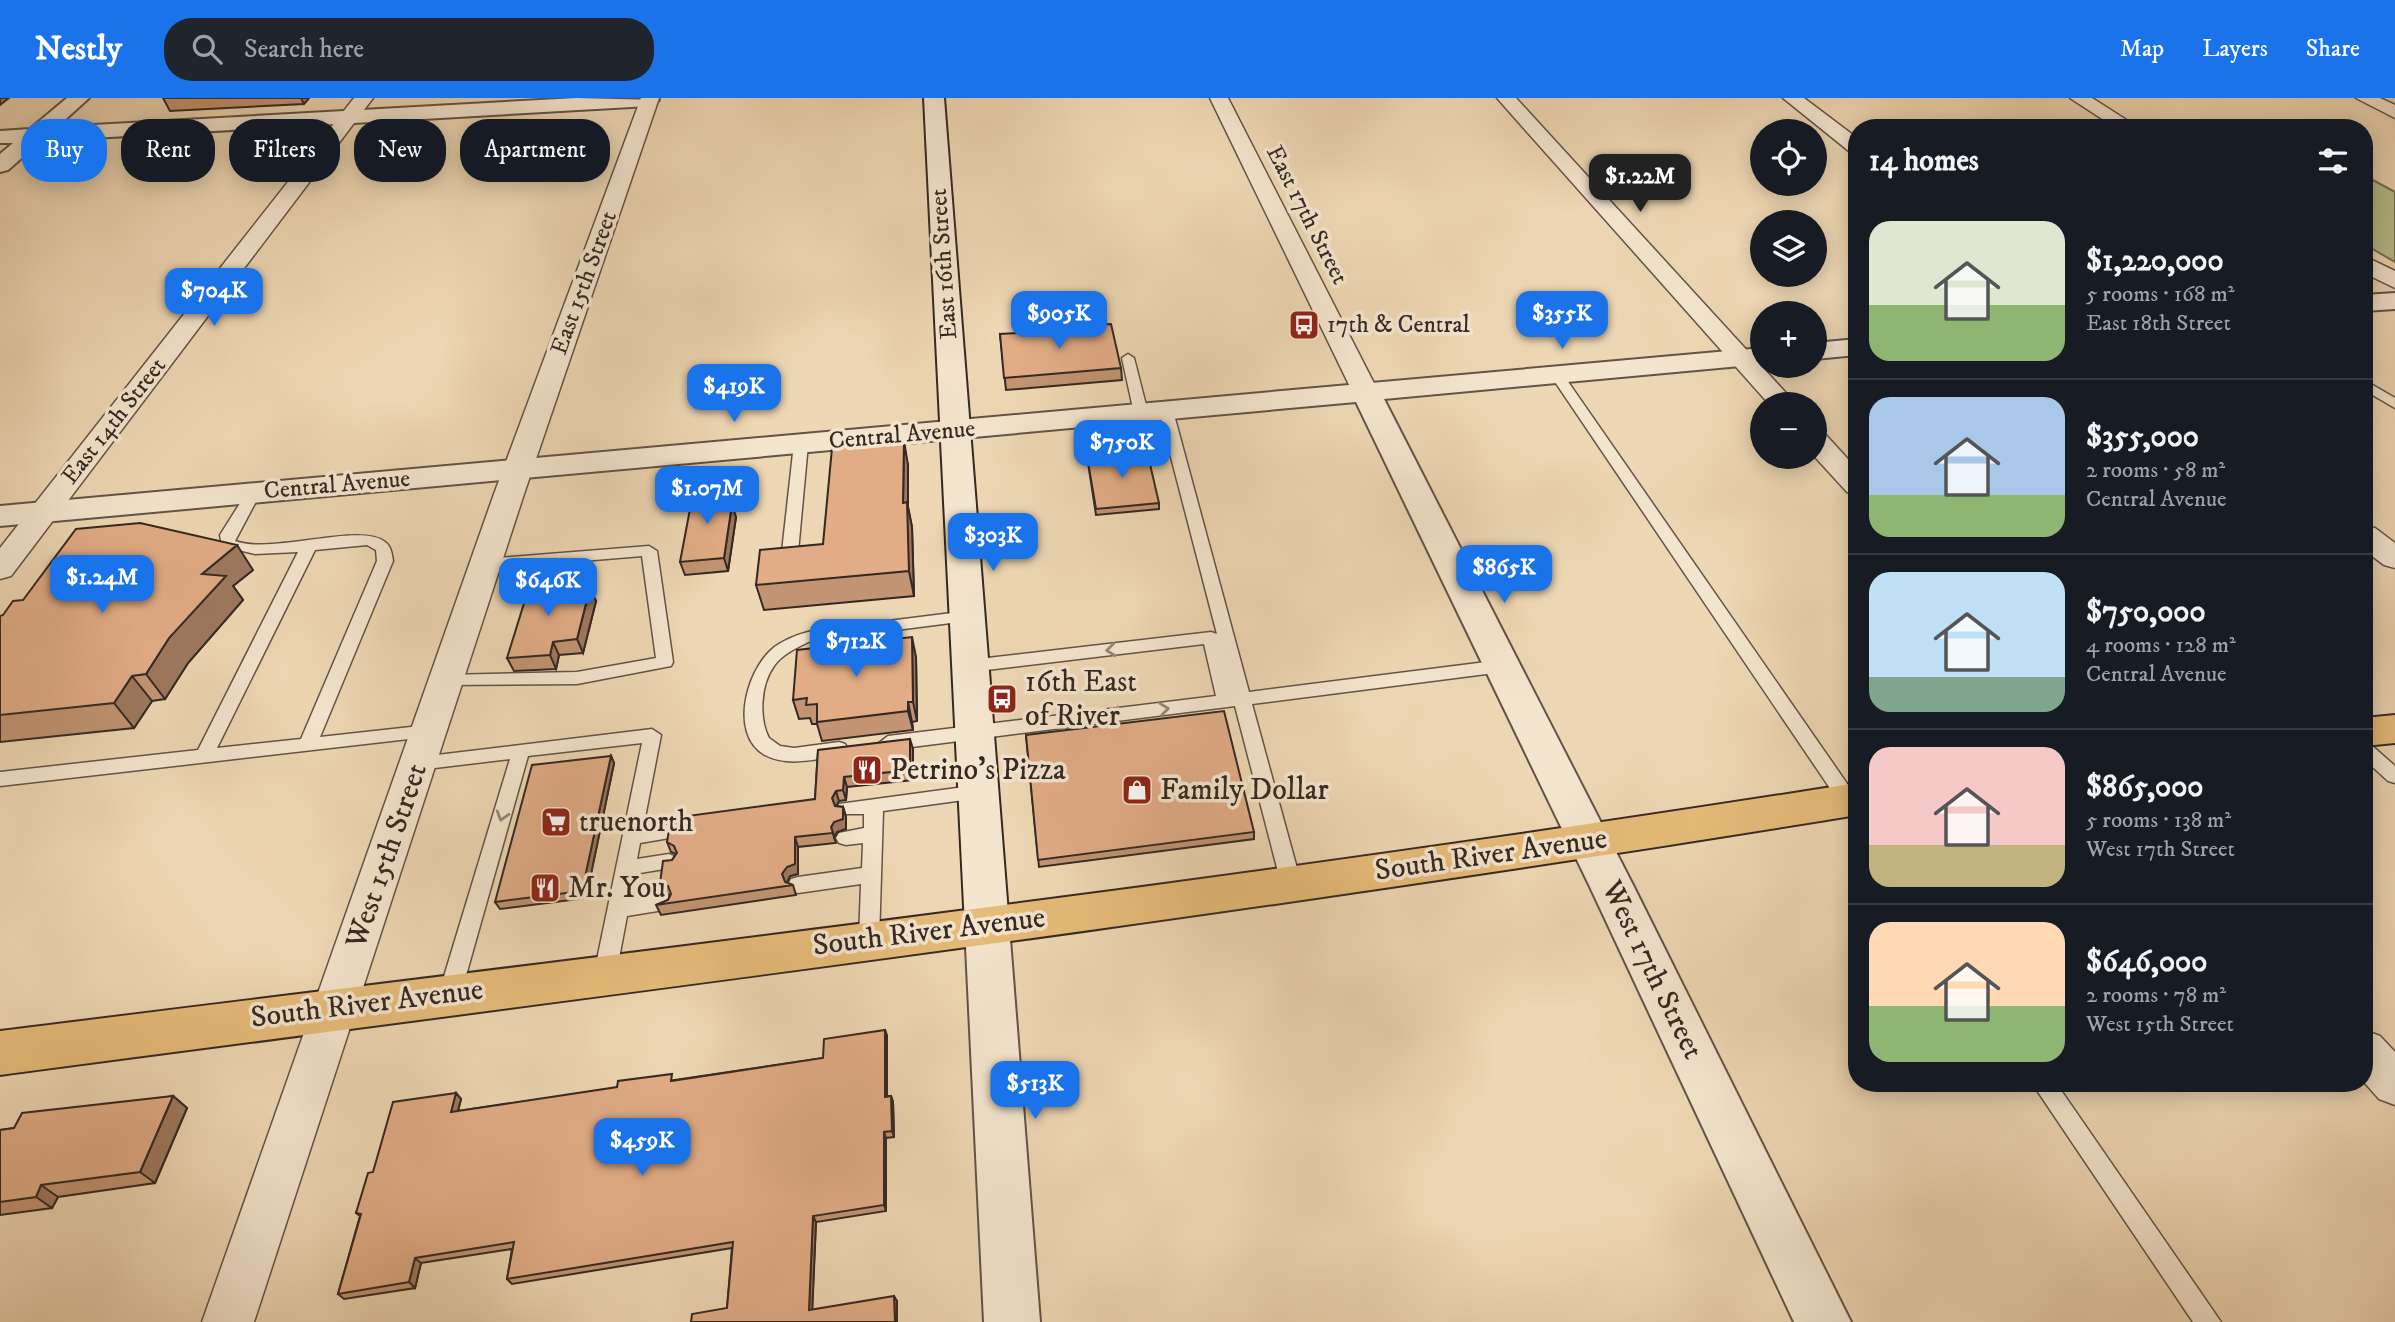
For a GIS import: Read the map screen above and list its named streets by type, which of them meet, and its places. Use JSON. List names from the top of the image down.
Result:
{
  "streets": {
    "main road": ["South River Avenue"],
    "street": [
      "East 17th Street",
      "East 16th Street",
      "East 15th Street",
      "East 14th Street",
      "Central Avenue",
      "West 15th Street",
      "West 17th Street"
    ]
  },
  "crossings": [
    ["East 17th Street", "Central Avenue"],
    ["East 17th Street", "West 17th Street"],
    ["East 16th Street", "Central Avenue"],
    ["East 16th Street", "South River Avenue"],
    ["East 15th Street", "Central Avenue"],
    ["East 15th Street", "West 15th Street"],
    ["East 14th Street", "Central Avenue"],
    ["Central Avenue", "West 15th Street"],
    ["Central Avenue", "West 17th Street"],
    ["South River Avenue", "West 15th Street"],
    ["South River Avenue", "West 17th Street"]
  ],
  "places": {
    "bus stop": ["17th & Central", "16th East of River"],
    "restaurant": ["Petrino's Pizza", "Mr. You"],
    "shop": ["Family Dollar"],
    "supermarket": ["truenorth"]
  },
  "page": {
    "header": "Nestly",
    "search": "Search here",
    "nav": ["Map", "Layers", "Share"],
    "map_buttons": ["+", "−"],
    "chip": [
      "Buy",
      "Rent",
      "Filters",
      "New",
      "Apartment"
    ],
    "heading": "14 homes",
    "price": [
      "$1.22M",
      "$704K",
      "$905K",
      "$355K",
      "$419K",
      "$750K",
      "$1.07M",
      "$303K",
      "$865K",
      "$1.24M",
      "$646K",
      "$712K",
      "$513K",
      "$459K"
    ],
    "list": [
      {
        "name": "$1,220,000",
        "note": "5 rooms · 168 m² · East 18th Street"
      },
      {
        "name": "$355,000",
        "note": "2 rooms · 58 m² · Central Avenue"
      },
      {
        "name": "$750,000",
        "note": "4 rooms · 128 m² · Central Avenue"
      },
      {
        "name": "$865,000",
        "note": "5 rooms · 138 m² · West 17th Street"
      },
      {
        "name": "$646,000",
        "note": "2 rooms · 78 m² · West 15th Street"
      }
    ]
  }
}
